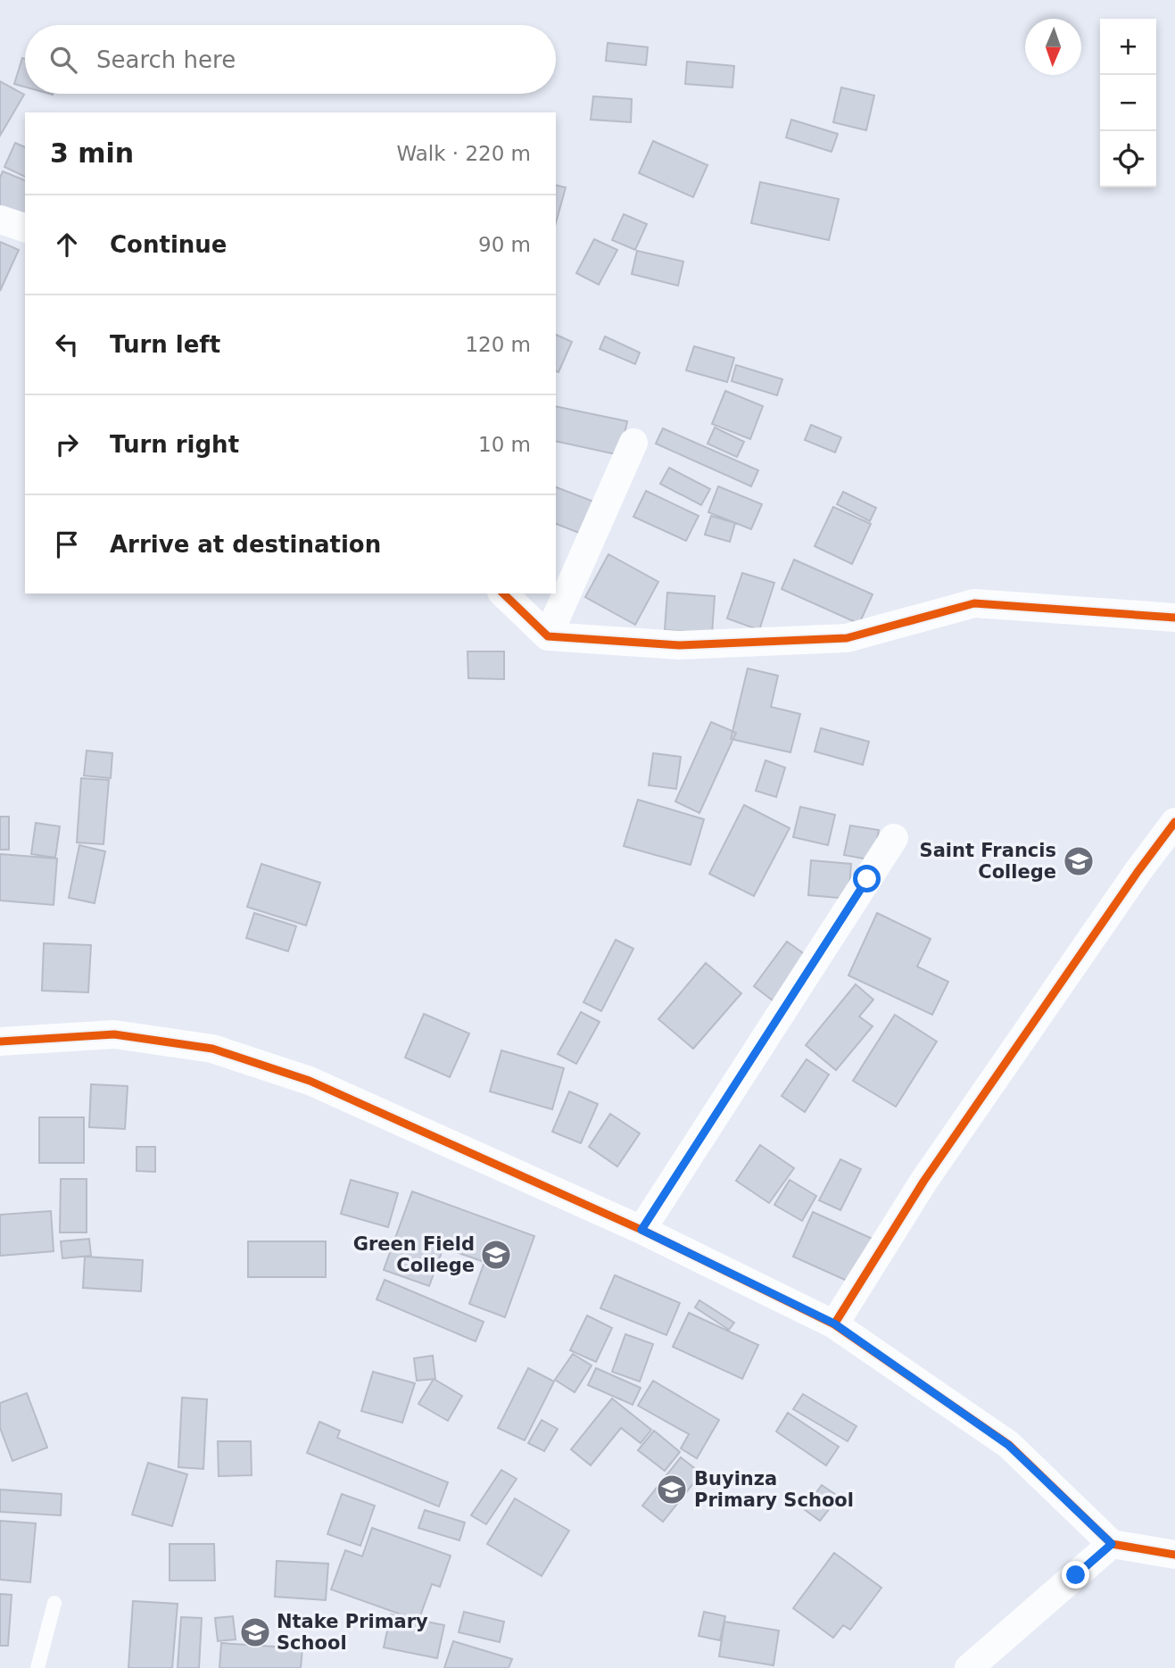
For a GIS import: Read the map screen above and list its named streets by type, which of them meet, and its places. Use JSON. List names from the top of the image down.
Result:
{
  "places": {
    "school or university": [
      "Saint Francis College",
      "Green Field College",
      "Buyinza Primary School",
      "Ntake Primary School"
    ]
  },
  "north": "bottom",
  "page": {
    "map_buttons": ["+", "−"],
    "search": "Search here",
    "heading": ["3 min", "Walk · 220 m"],
    "list": [
      ["Continue", "90 m"],
      ["Turn left", "120 m"],
      ["Turn right", "10 m"],
      "Arrive at destination"
    ]
  }
}
